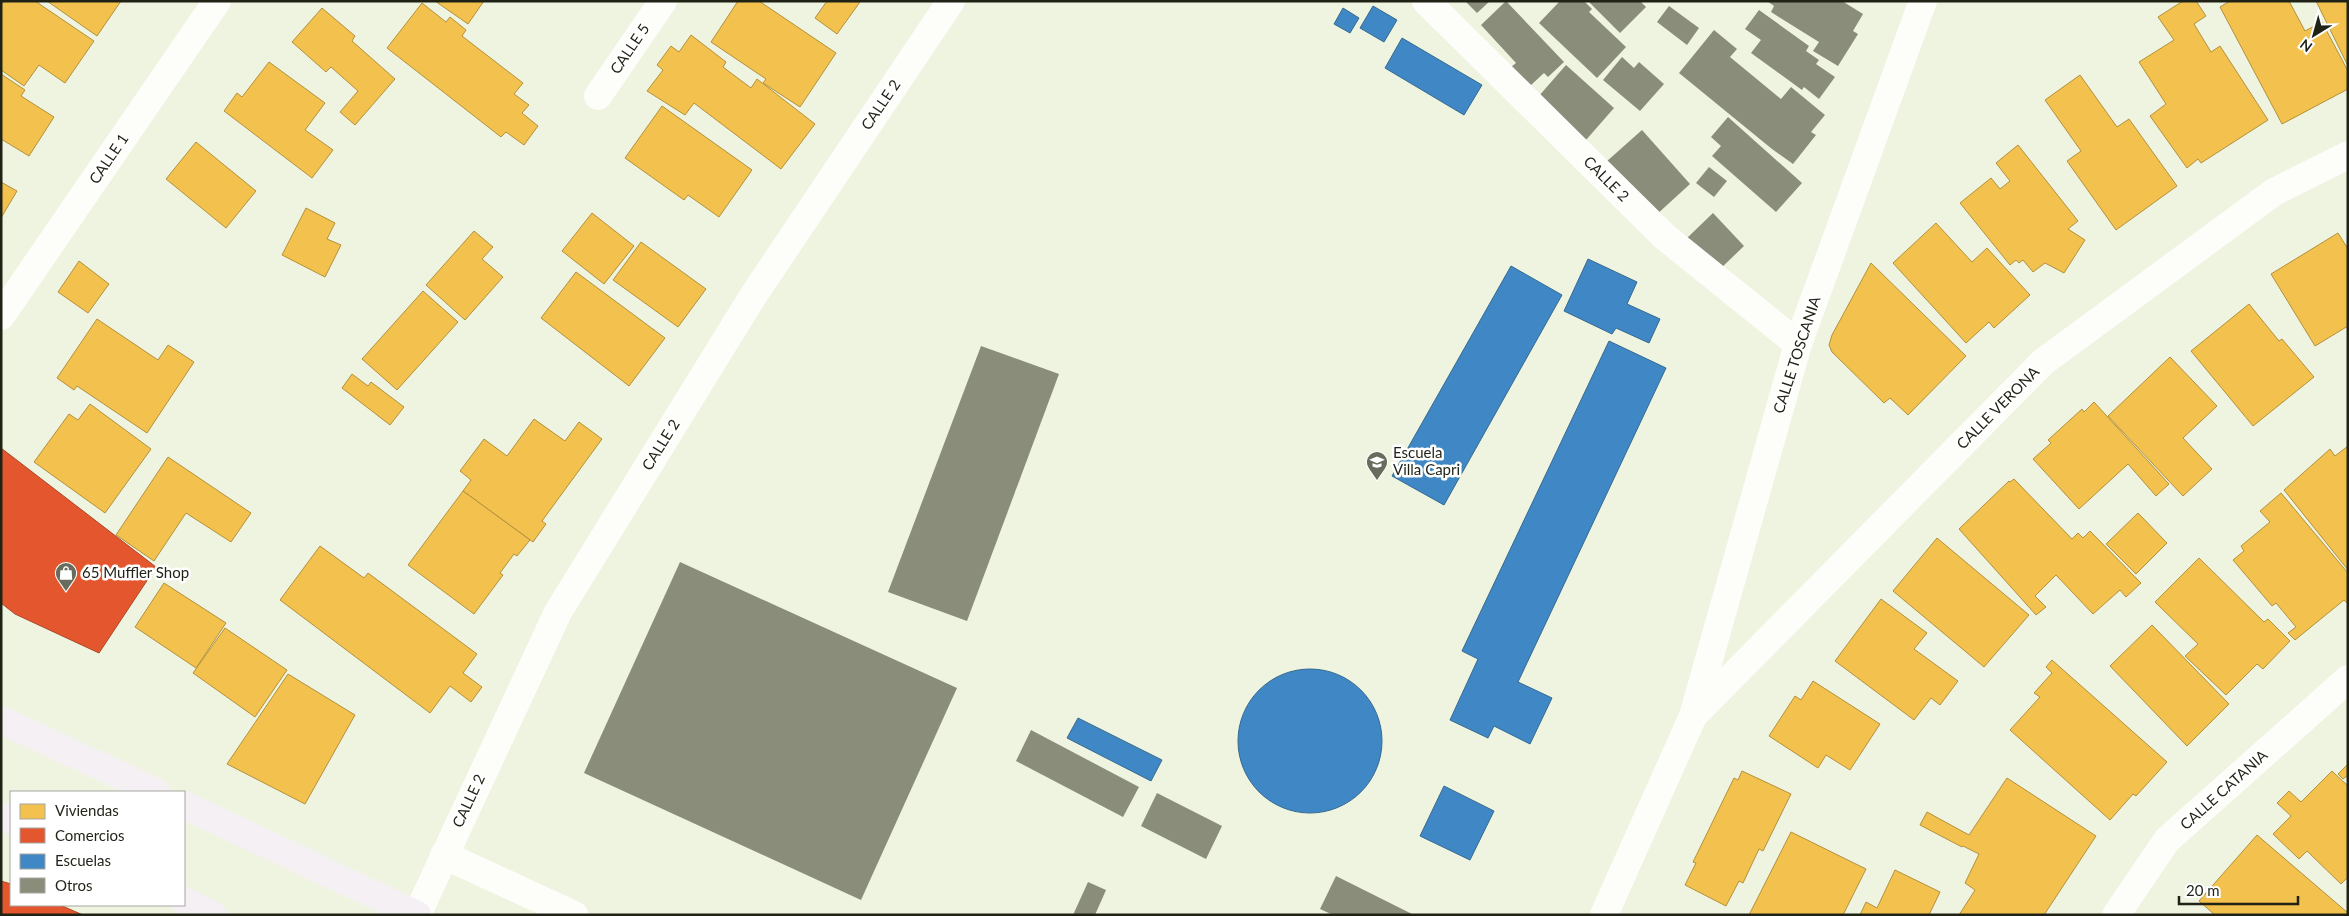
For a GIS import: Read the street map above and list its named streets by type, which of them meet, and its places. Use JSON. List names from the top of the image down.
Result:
{
  "streets": {
    "street": [
      "CALLE 5",
      "CALLE 2",
      "CALLE 1",
      "CALLE TOSCANIA",
      "CALLE VERONA",
      "CALLE CATANIA"
    ]
  },
  "crossings": [
    ["CALLE 2", "CALLE TOSCANIA"],
    ["CALLE TOSCANIA", "CALLE VERONA"]
  ],
  "places": {
    "school or university": ["Escuela Villa Capri"],
    "shop": ["65 Muffler Shop"]
  },
  "legend": [
    "Viviendas",
    "Comercios",
    "Escuelas",
    "Otros"
  ],
  "scale_bar": "20 m",
  "north": "bottom left"
}
